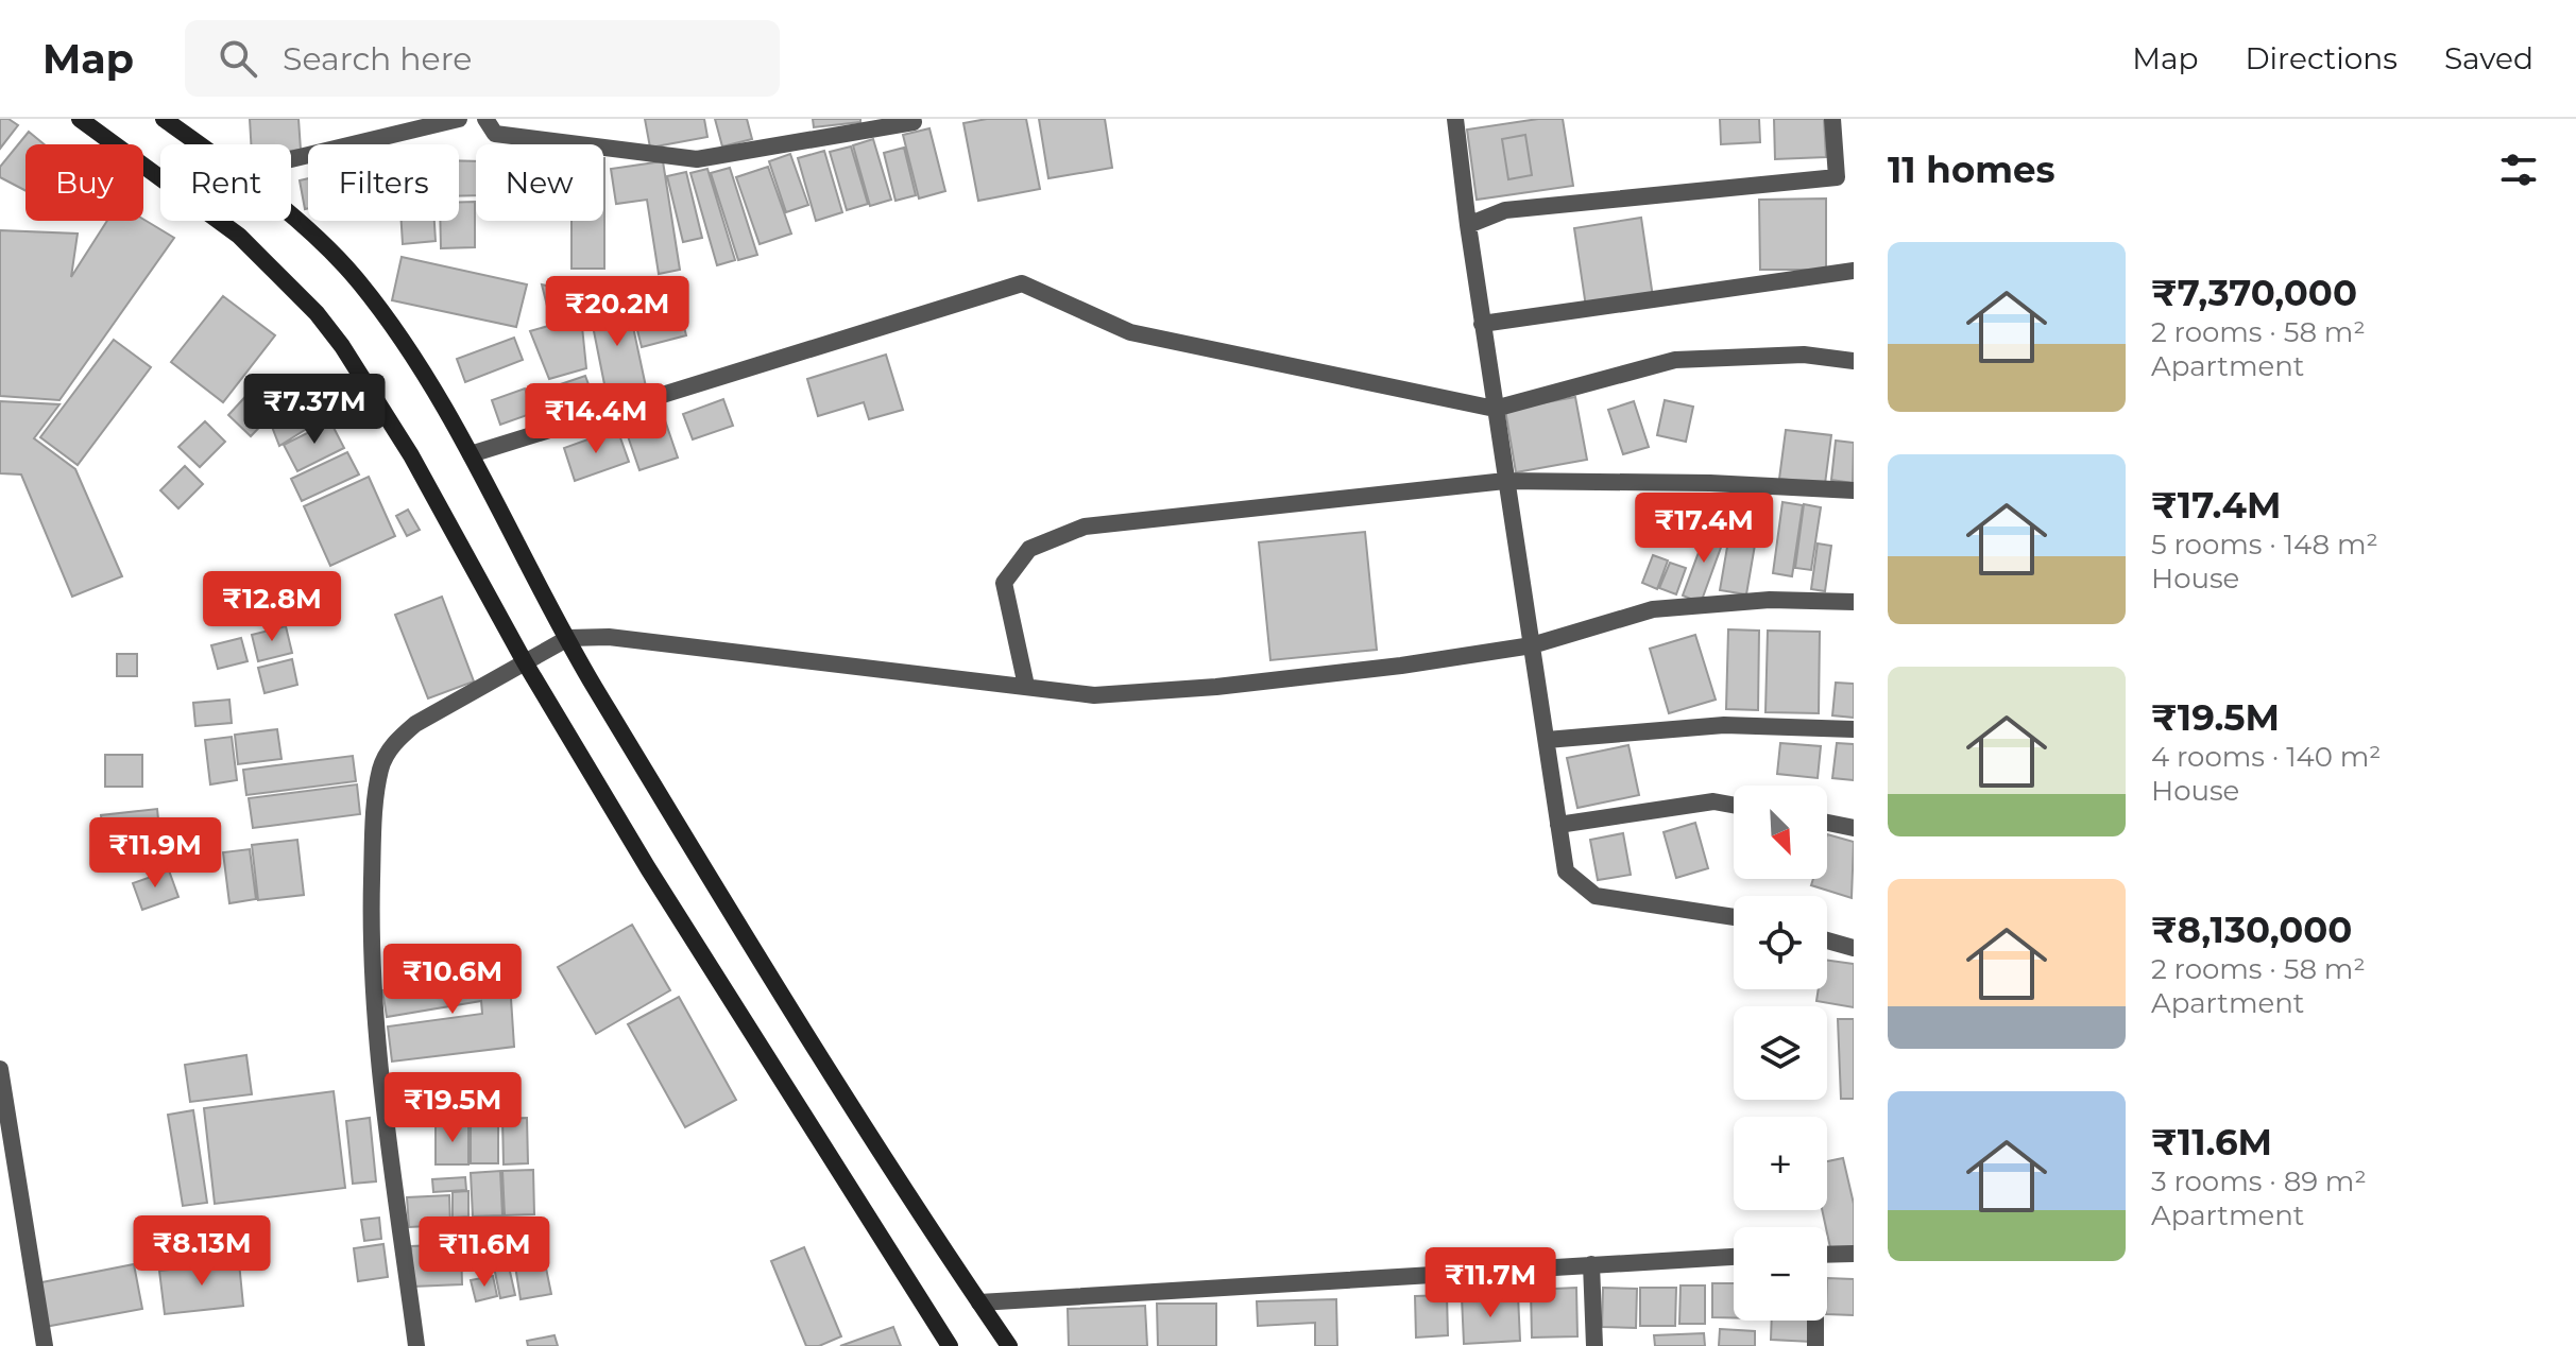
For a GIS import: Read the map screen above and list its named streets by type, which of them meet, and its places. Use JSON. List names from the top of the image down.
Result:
{
  "north": "bottom right",
  "page": {
    "header": "Map",
    "search": "Search here",
    "nav": ["Map", "Directions", "Saved"],
    "heading": "11 homes",
    "chip": [
      "Buy",
      "Rent",
      "Filters",
      "New"
    ],
    "list": [
      {
        "name": "₹7,370,000",
        "note": "2 rooms · 58 m² · Apartment"
      },
      {
        "name": "₹17.4M",
        "note": "5 rooms · 148 m² · House"
      },
      {
        "name": "₹19.5M",
        "note": "4 rooms · 140 m² · House"
      },
      {
        "name": "₹8,130,000",
        "note": "2 rooms · 58 m² · Apartment"
      },
      {
        "name": "₹11.6M",
        "note": "3 rooms · 89 m² · Apartment"
      }
    ],
    "price": [
      "₹20.2M",
      "₹7.37M",
      "₹14.4M",
      "₹17.4M",
      "₹12.8M",
      "₹11.9M",
      "₹10.6M",
      "₹19.5M",
      "₹8.13M",
      "₹11.6M",
      "₹11.7M"
    ],
    "map_buttons": ["+", "−"]
  }
}
